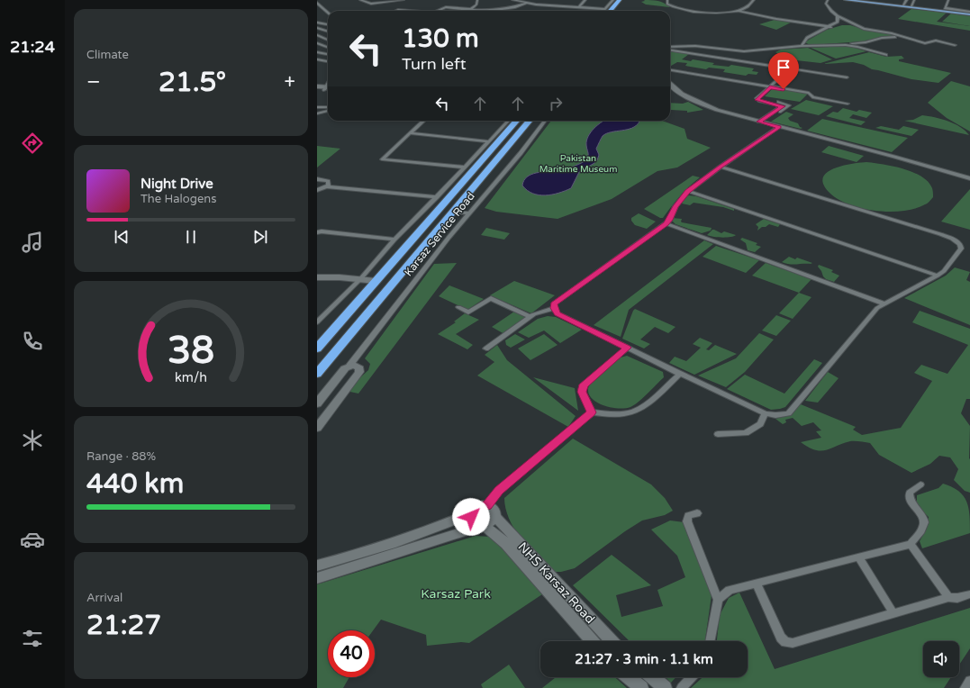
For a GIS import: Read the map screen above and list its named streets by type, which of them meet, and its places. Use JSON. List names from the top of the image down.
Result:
{
  "streets": {
    "street": ["Karsaz Service Road", "NHS Karsaz Road"]
  },
  "parks": ["Pakistan Maritime Museum", "Karsaz Park"],
  "page": {
    "tabs": "21:24",
    "tile": [
      "Climate",
      ["Range · 88%", "440 km"],
      ["Arrival", "21:27"]
    ],
    "turn": ["130 m", "Turn left"],
    "heat": ["−", "21.5°", "+"],
    "song": ["Night Drive", "The Halogens"],
    "limit": "40",
    "trip": "21:27 · 3 min · 1.1 km",
    "gauge": ["38", "km/h"]
  }
}
